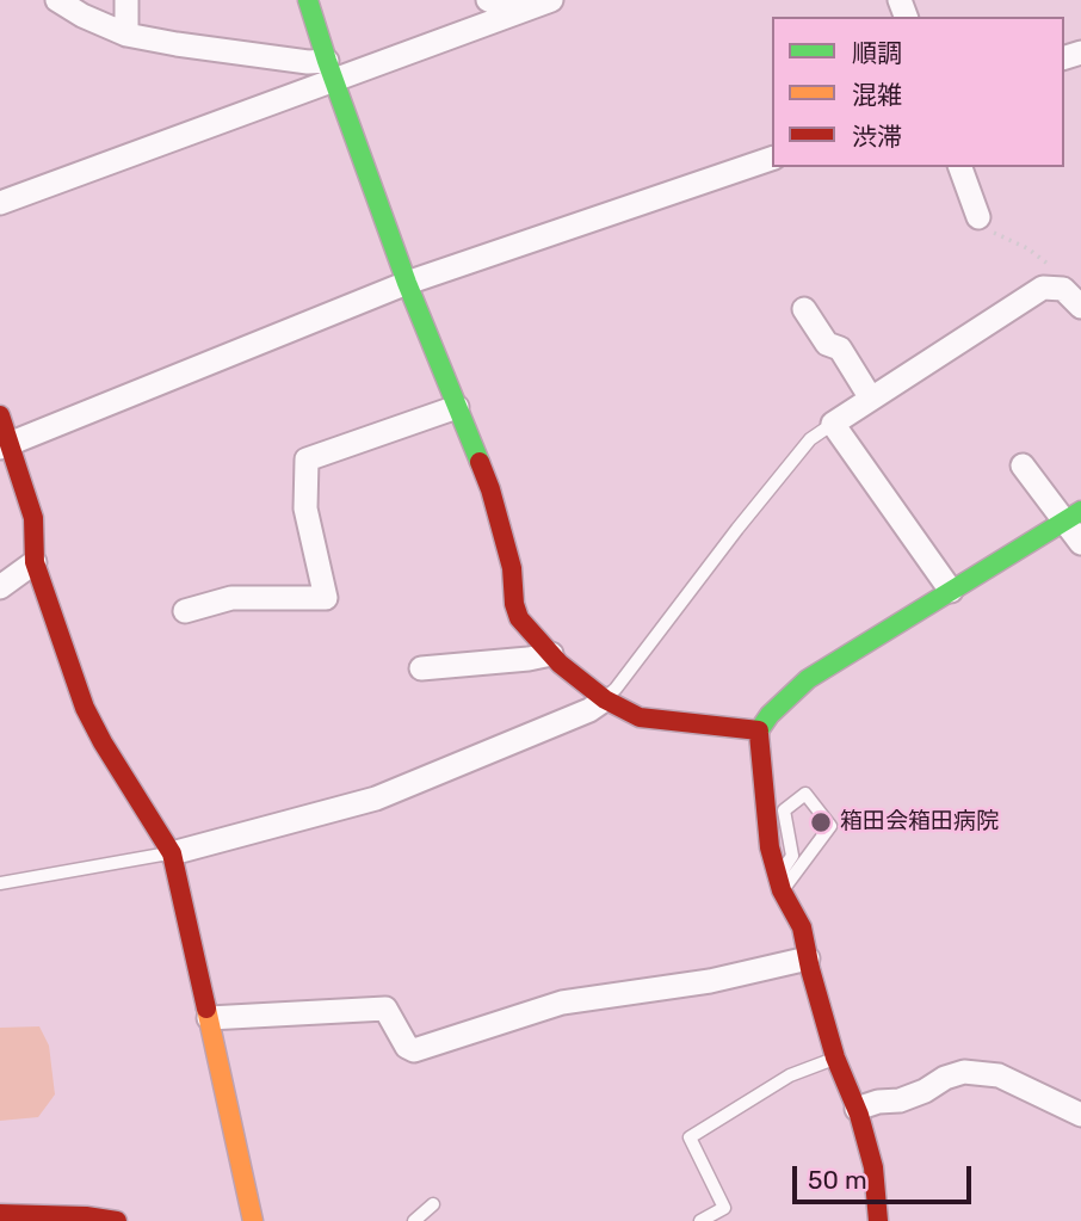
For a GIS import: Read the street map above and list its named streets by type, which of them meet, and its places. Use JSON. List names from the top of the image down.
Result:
{
  "places": ["箱田会箱田病院"],
  "legend": ["順調", "混雑", "渋滞"],
  "scale_bar": "50 m"
}
